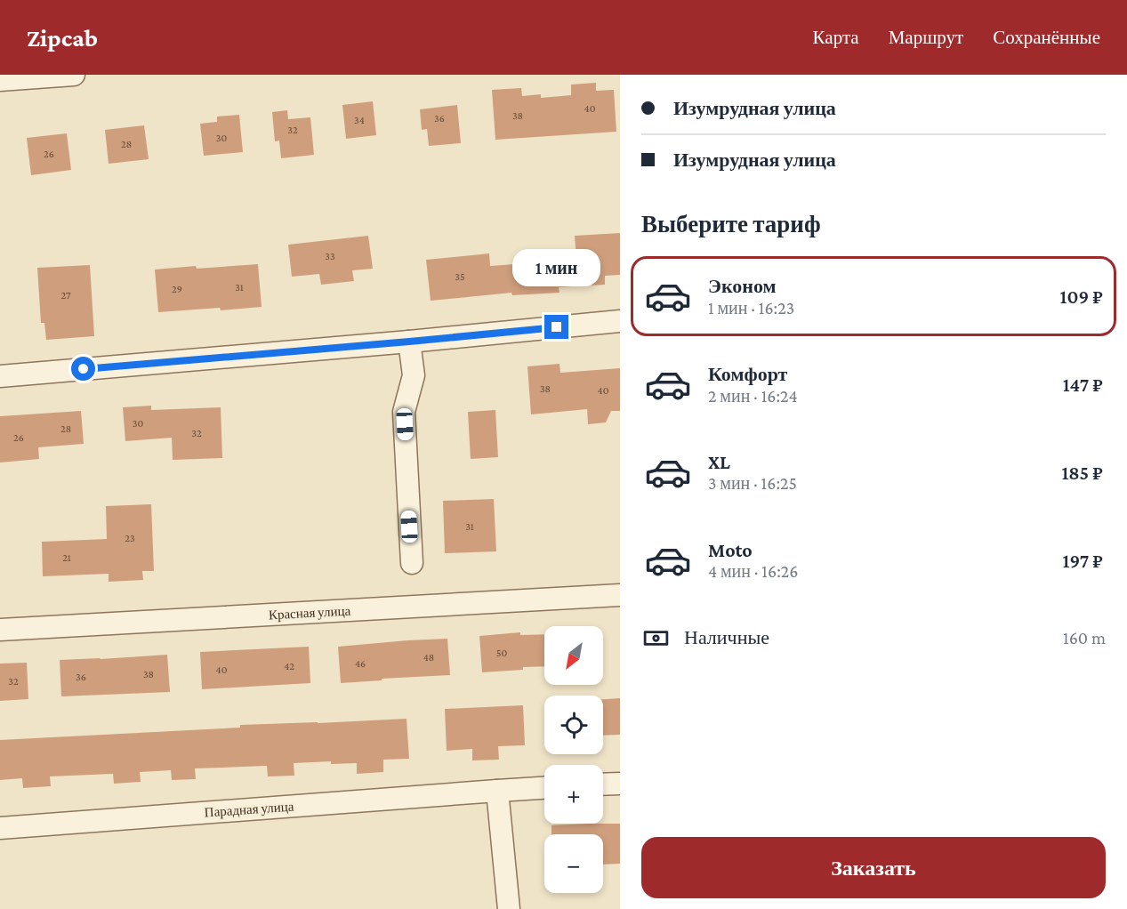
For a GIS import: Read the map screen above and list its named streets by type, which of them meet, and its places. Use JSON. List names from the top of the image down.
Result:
{
  "streets": {
    "street": ["Красная улица", "Парадная улица"]
  },
  "house_numbers": [
    "40",
    "38",
    "36",
    "34",
    "32",
    "30",
    "28",
    "26",
    "33",
    "35",
    "31",
    "29",
    "27",
    "38",
    "40",
    "30",
    "28",
    "32",
    "26",
    "31",
    "23",
    "21",
    "50",
    "48",
    "46",
    "42",
    "40",
    "38",
    "36",
    "32"
  ],
  "north": "bottom left",
  "page": {
    "header": "Zipcab",
    "nav": ["Карта", "Маршрут", "Сохранённые"],
    "banner": ["Изумрудная улица", "Изумрудная улица"],
    "heading": "Выберите тариф",
    "bubble": "1 мин",
    "list": [
      {
        "name": "Эконом",
        "note": "1 мин · 16:23",
        "value": "109 ₽"
      },
      {
        "name": "Комфорт",
        "note": "2 мин · 16:24",
        "value": "147 ₽"
      },
      {
        "name": "XL",
        "note": "3 мин · 16:25",
        "value": "185 ₽"
      },
      {
        "name": "Moto",
        "note": "4 мин · 16:26",
        "value": "197 ₽"
      }
    ],
    "pay": ["Наличные", "160 m"],
    "map_buttons": ["+", "−"],
    "buttons": "Заказать"
  }
}
